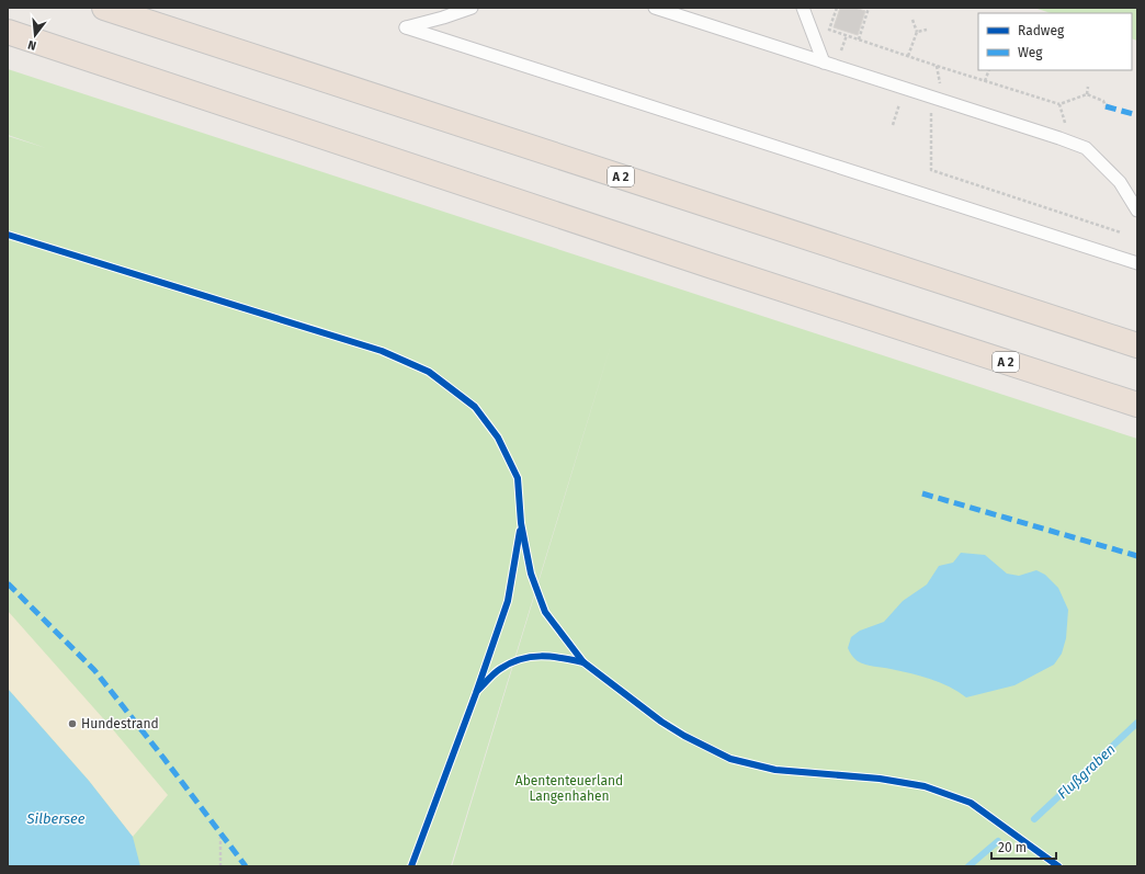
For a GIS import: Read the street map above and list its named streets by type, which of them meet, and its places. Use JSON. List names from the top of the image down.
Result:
{
  "streets": {
    "highway": ["A 2"]
  },
  "water": ["Flußgraben", "Silbersee"],
  "parks": ["Abententeuerland Langenhahen"],
  "places": ["Hundestrand"],
  "legend": ["Radweg", "Weg"],
  "scale_bar": "20 m",
  "north": "bottom"
}
